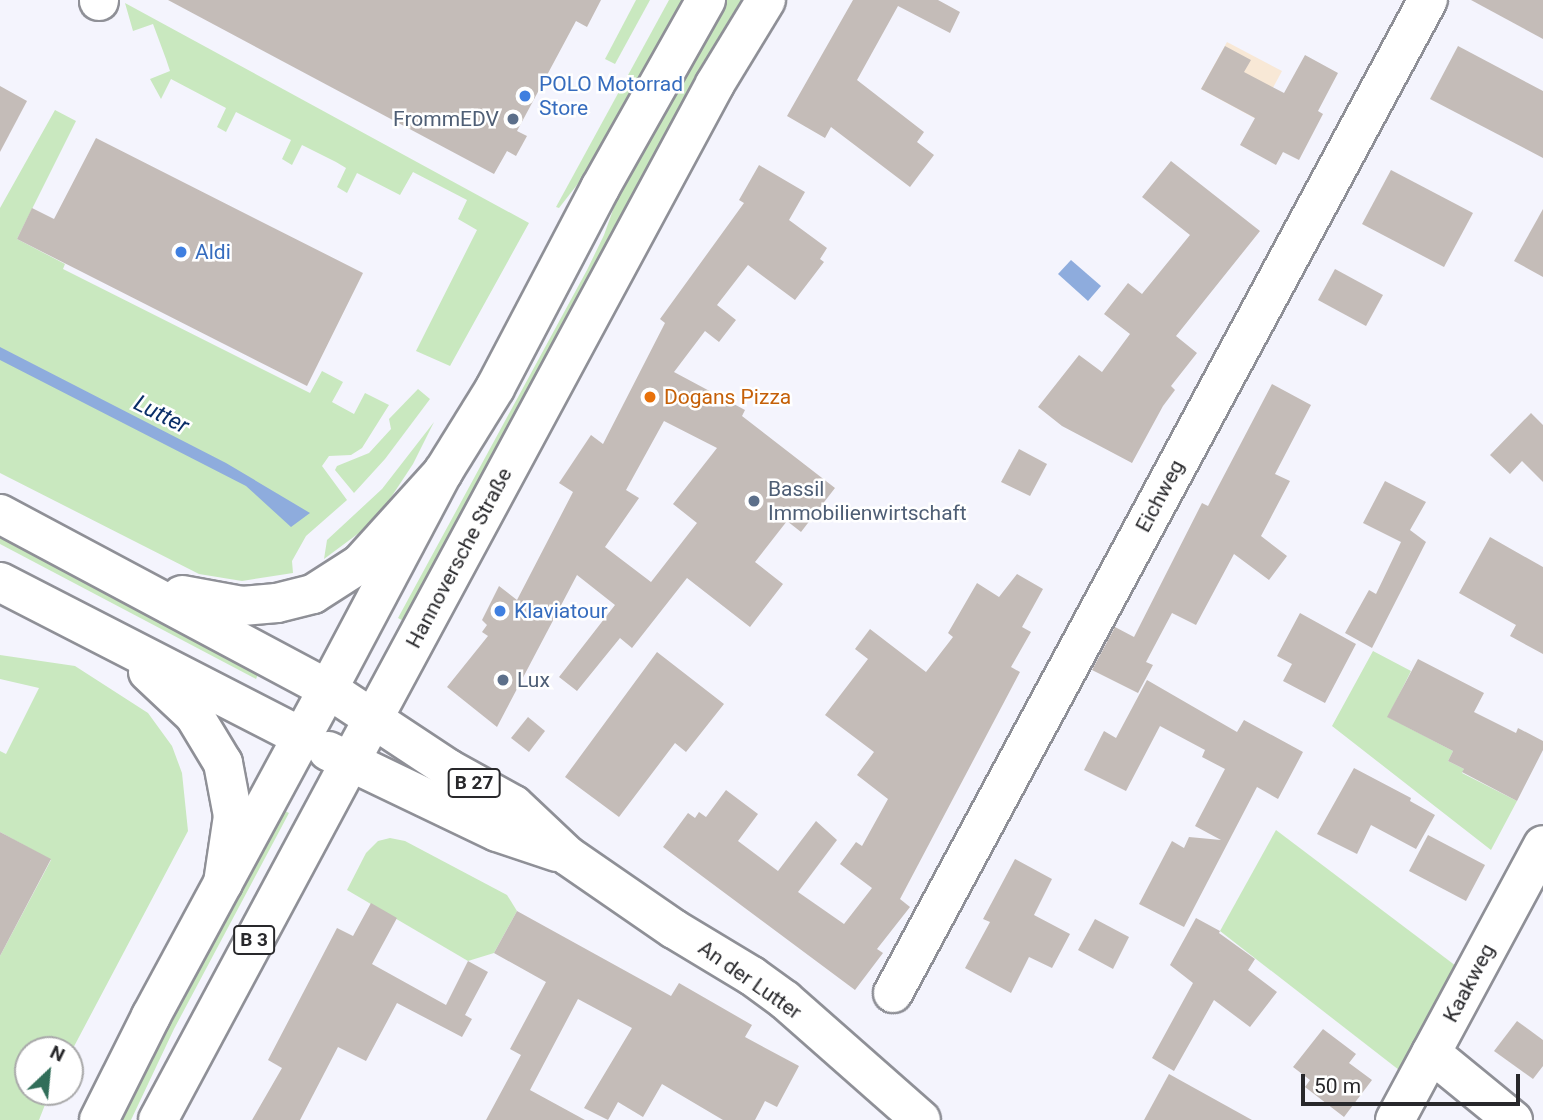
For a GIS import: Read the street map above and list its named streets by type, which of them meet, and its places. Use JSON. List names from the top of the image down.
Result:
{
  "streets": {
    "main road": [
      "Eichweg",
      "Hannoversche Straße",
      "B 27",
      "B 3",
      "An der Lutter",
      "Kaakweg"
    ]
  },
  "crossings": [
    ["Hannoversche Straße", "An der Lutter"],
    ["B 27", "B 3"],
    ["B 27", "An der Lutter"],
    ["B 3", "An der Lutter"]
  ],
  "water": ["Lutter"],
  "places": [
    "POLO Motorrad Store",
    "FrommEDV",
    "Aldi",
    "Dogans Pizza",
    "Bassil Immobilienwirtschaft",
    "Klaviatour",
    "Lux"
  ],
  "scale_bar": "50 m",
  "north": "top right"
}
